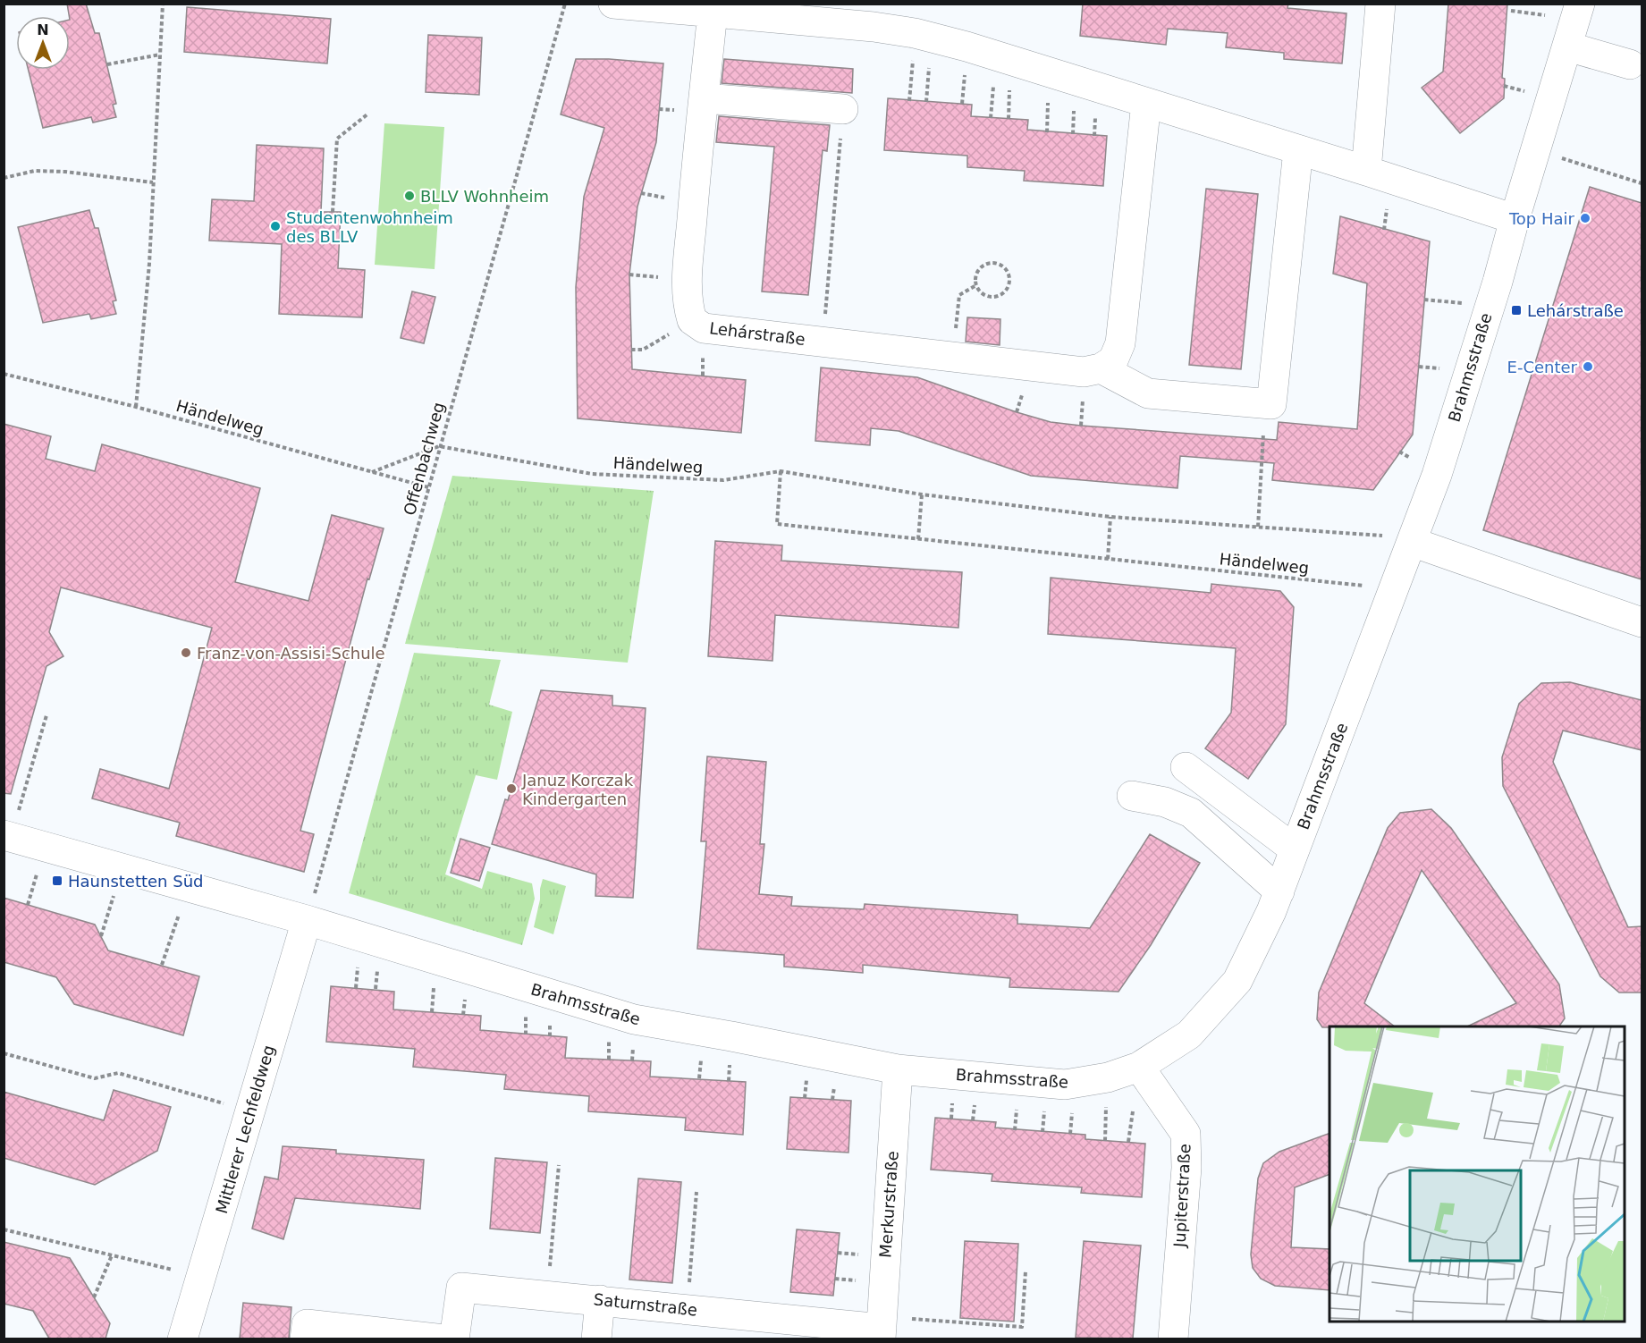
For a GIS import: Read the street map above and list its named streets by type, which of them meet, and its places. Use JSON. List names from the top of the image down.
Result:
{
  "streets": {
    "street": [
      "Lehárstraße",
      "Brahmsstraße",
      "Mittlerer Lechfeldweg",
      "Jupiterstraße",
      "Merkurstraße",
      "Saturnstraße"
    ],
    "path": ["Händelweg", "Offenbachweg"]
  },
  "crossings": [
    ["Brahmsstraße", "Händelweg"],
    ["Brahmsstraße", "Offenbachweg"],
    ["Brahmsstraße", "Mittlerer Lechfeldweg"],
    ["Brahmsstraße", "Jupiterstraße"],
    ["Brahmsstraße", "Merkurstraße"],
    ["Händelweg", "Offenbachweg"],
    ["Offenbachweg", "Mittlerer Lechfeldweg"],
    ["Merkurstraße", "Saturnstraße"]
  ],
  "places": {
    "other": [
      "BLLV Wohnheim",
      "Top Hair",
      "Studentenwohnheim des BLLV",
      "E-Center",
      "Franz-von-Assisi-Schule",
      "Januz Korczak Kindergarten"
    ],
    "transit": ["Lehárstraße", "Haunstetten Süd"]
  },
  "north": "top"
}
